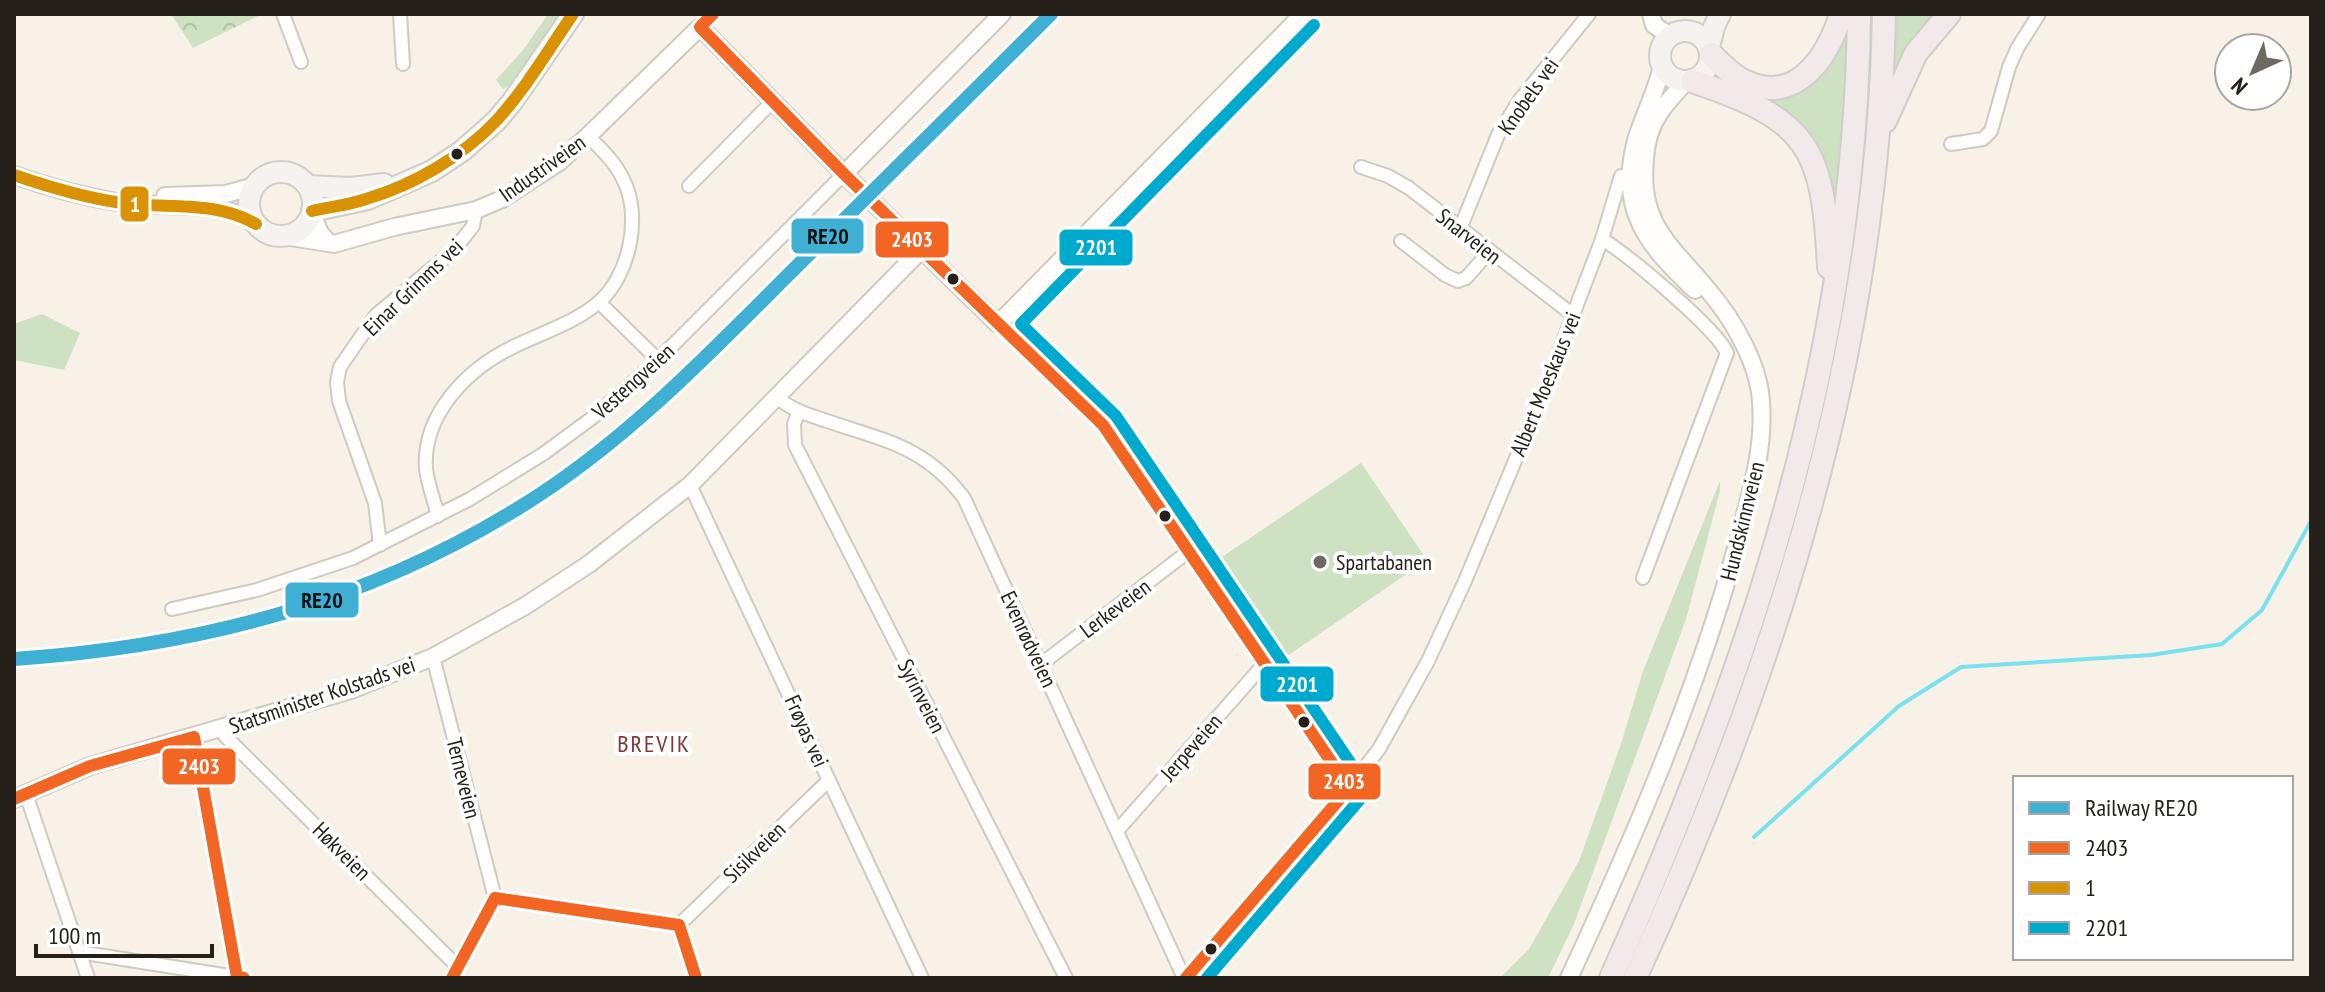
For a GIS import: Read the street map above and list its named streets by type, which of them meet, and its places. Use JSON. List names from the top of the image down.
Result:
{
  "streets": {
    "street": [
      "Knobels vei",
      "Industriveien",
      "Snarveien",
      "Einar Grimms vei",
      "Vestengveien",
      "Albert Moeskaus vei",
      "Hundskinnveien",
      "Lerkeveien",
      "Evenrødveien",
      "Statsminister Kolstads vei",
      "Syrinveien",
      "Frøyas vei",
      "Jerpeveien",
      "Terneveien",
      "Høkveien",
      "Sisikveien"
    ]
  },
  "crossings": [
    ["Knobels vei", "Snarveien"],
    ["Industriveien", "Einar Grimms vei"],
    ["Snarveien", "Albert Moeskaus vei"],
    ["Einar Grimms vei", "Vestengveien"],
    ["Albert Moeskaus vei", "Evenrødveien"],
    ["Lerkeveien", "Evenrødveien"],
    ["Evenrødveien", "Statsminister Kolstads vei"],
    ["Evenrødveien", "Syrinveien"],
    ["Evenrødveien", "Jerpeveien"],
    ["Statsminister Kolstads vei", "Frøyas vei"],
    ["Statsminister Kolstads vei", "Terneveien"],
    ["Frøyas vei", "Sisikveien"]
  ],
  "districts": ["BREVIK"],
  "places": ["Spartabanen"],
  "lines": [
    "rail line RE20",
    "transit line 2403",
    "transit line 1",
    "transit line 2201"
  ],
  "legend": [
    "Railway RE20",
    "2403",
    "1",
    "2201"
  ],
  "scale_bar": "100 m",
  "north": "bottom left"
}
